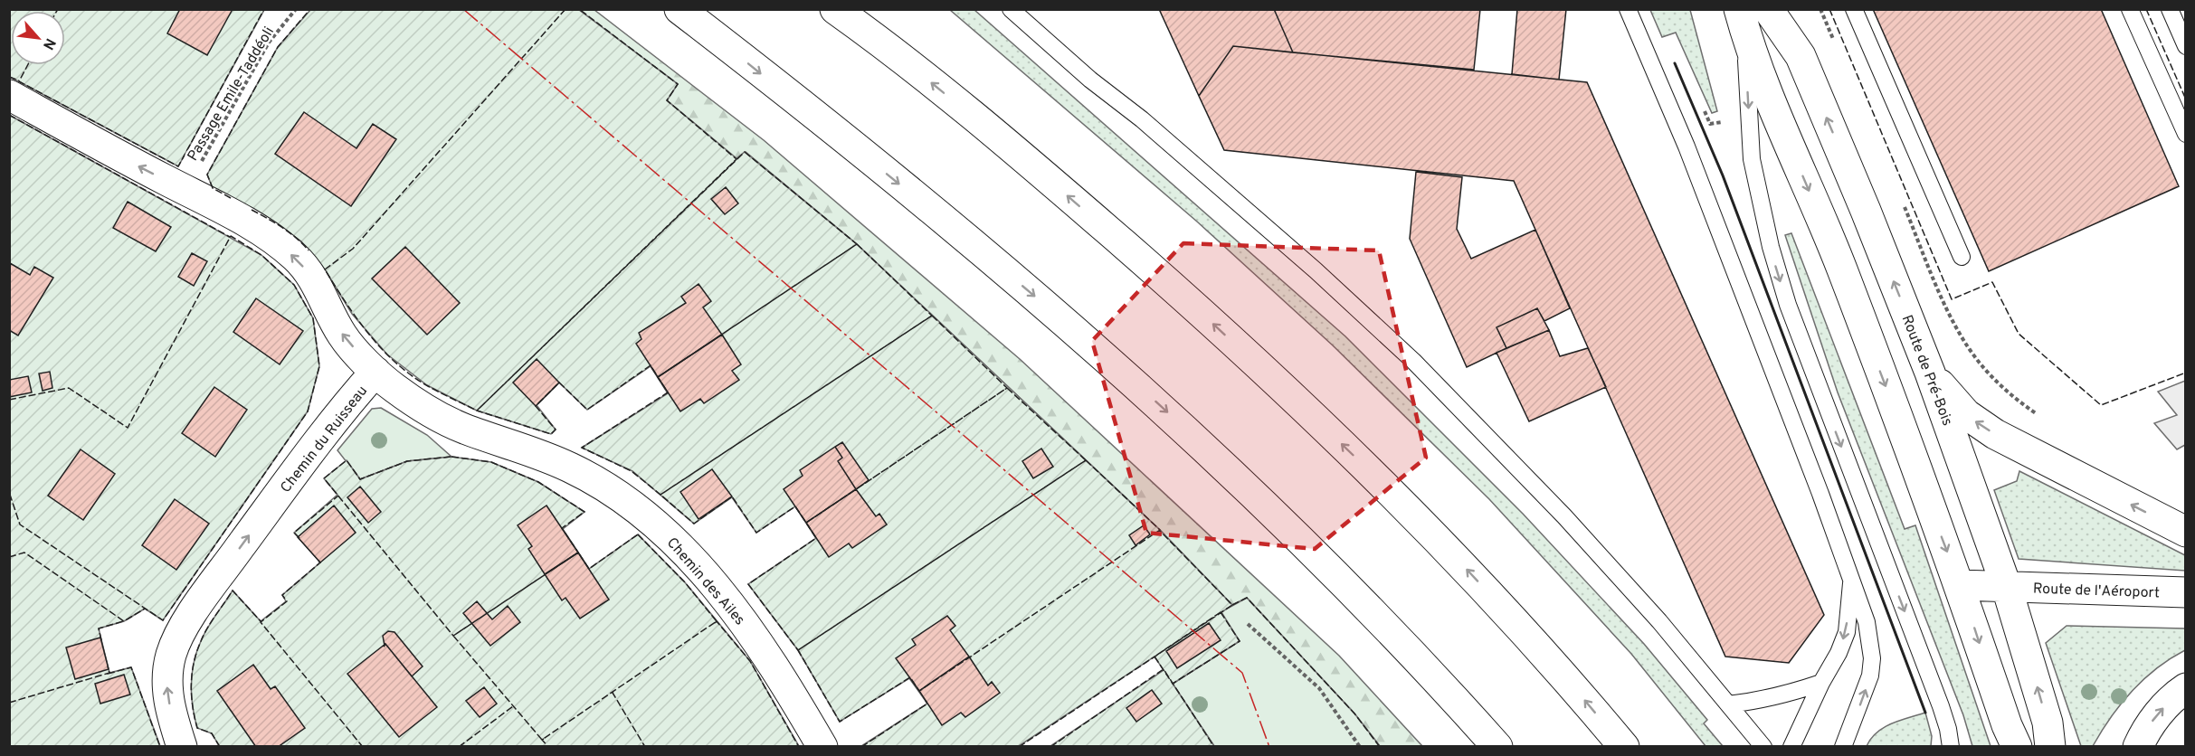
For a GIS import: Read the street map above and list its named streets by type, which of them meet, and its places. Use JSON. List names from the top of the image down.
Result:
{
  "streets": {
    "main road": [
      "Route de Pré-Bois",
      "Chemin du Ruisseau",
      "Chemin des Ailes",
      "Route de l'Aéroport"
    ],
    "path": ["Passage Emile-Taddéoli"]
  },
  "crossings": [
    ["Passage Emile-Taddéoli", "Chemin du Ruisseau"],
    ["Route de Pré-Bois", "Route de l'Aéroport"],
    ["Chemin du Ruisseau", "Chemin des Ailes"]
  ],
  "north": "bottom right"
}
